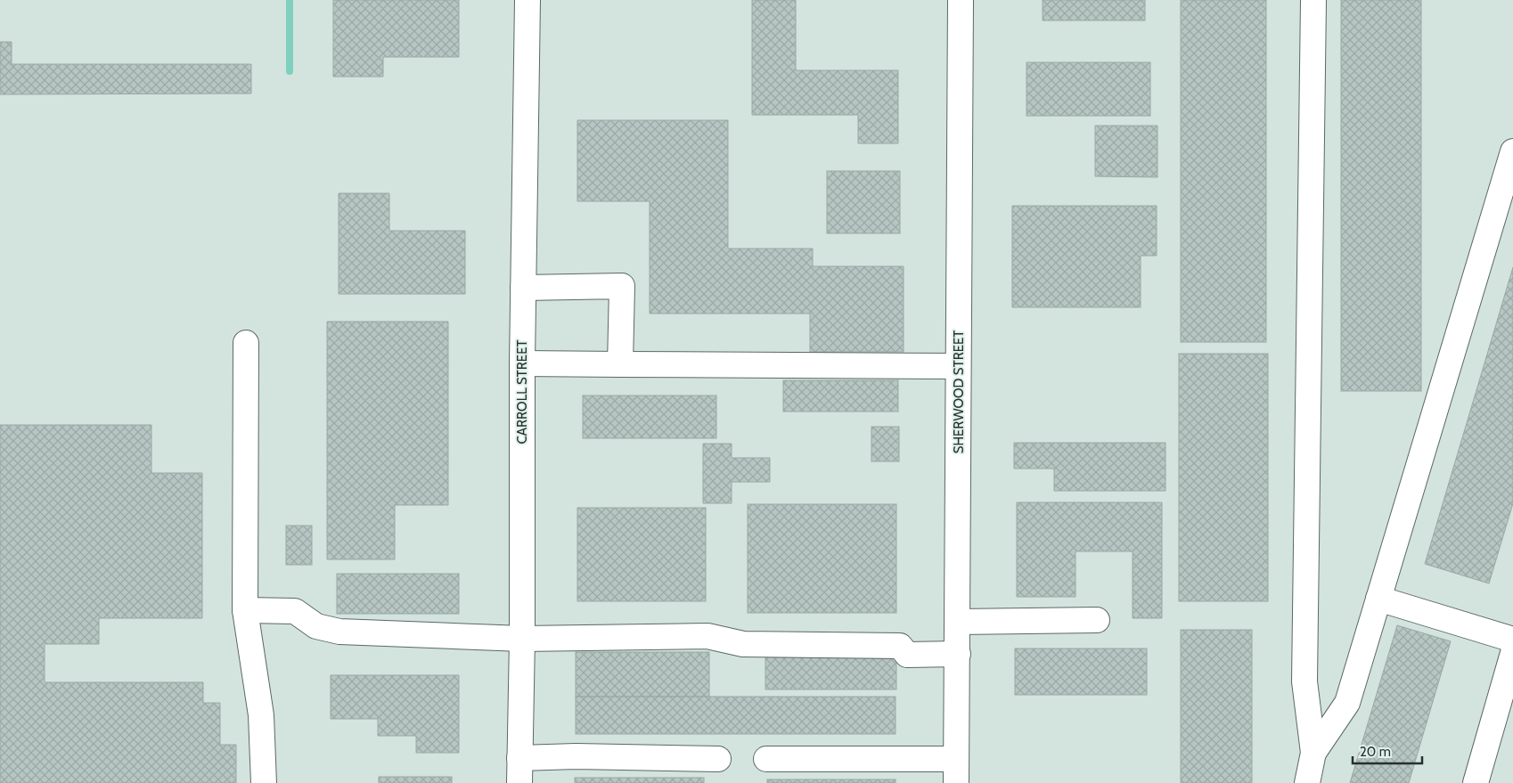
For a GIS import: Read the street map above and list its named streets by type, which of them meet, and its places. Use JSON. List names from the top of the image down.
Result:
{
  "streets": {
    "street": ["CARROLL STREET", "SHERWOOD STREET"]
  },
  "scale_bar": "20 m"
}
